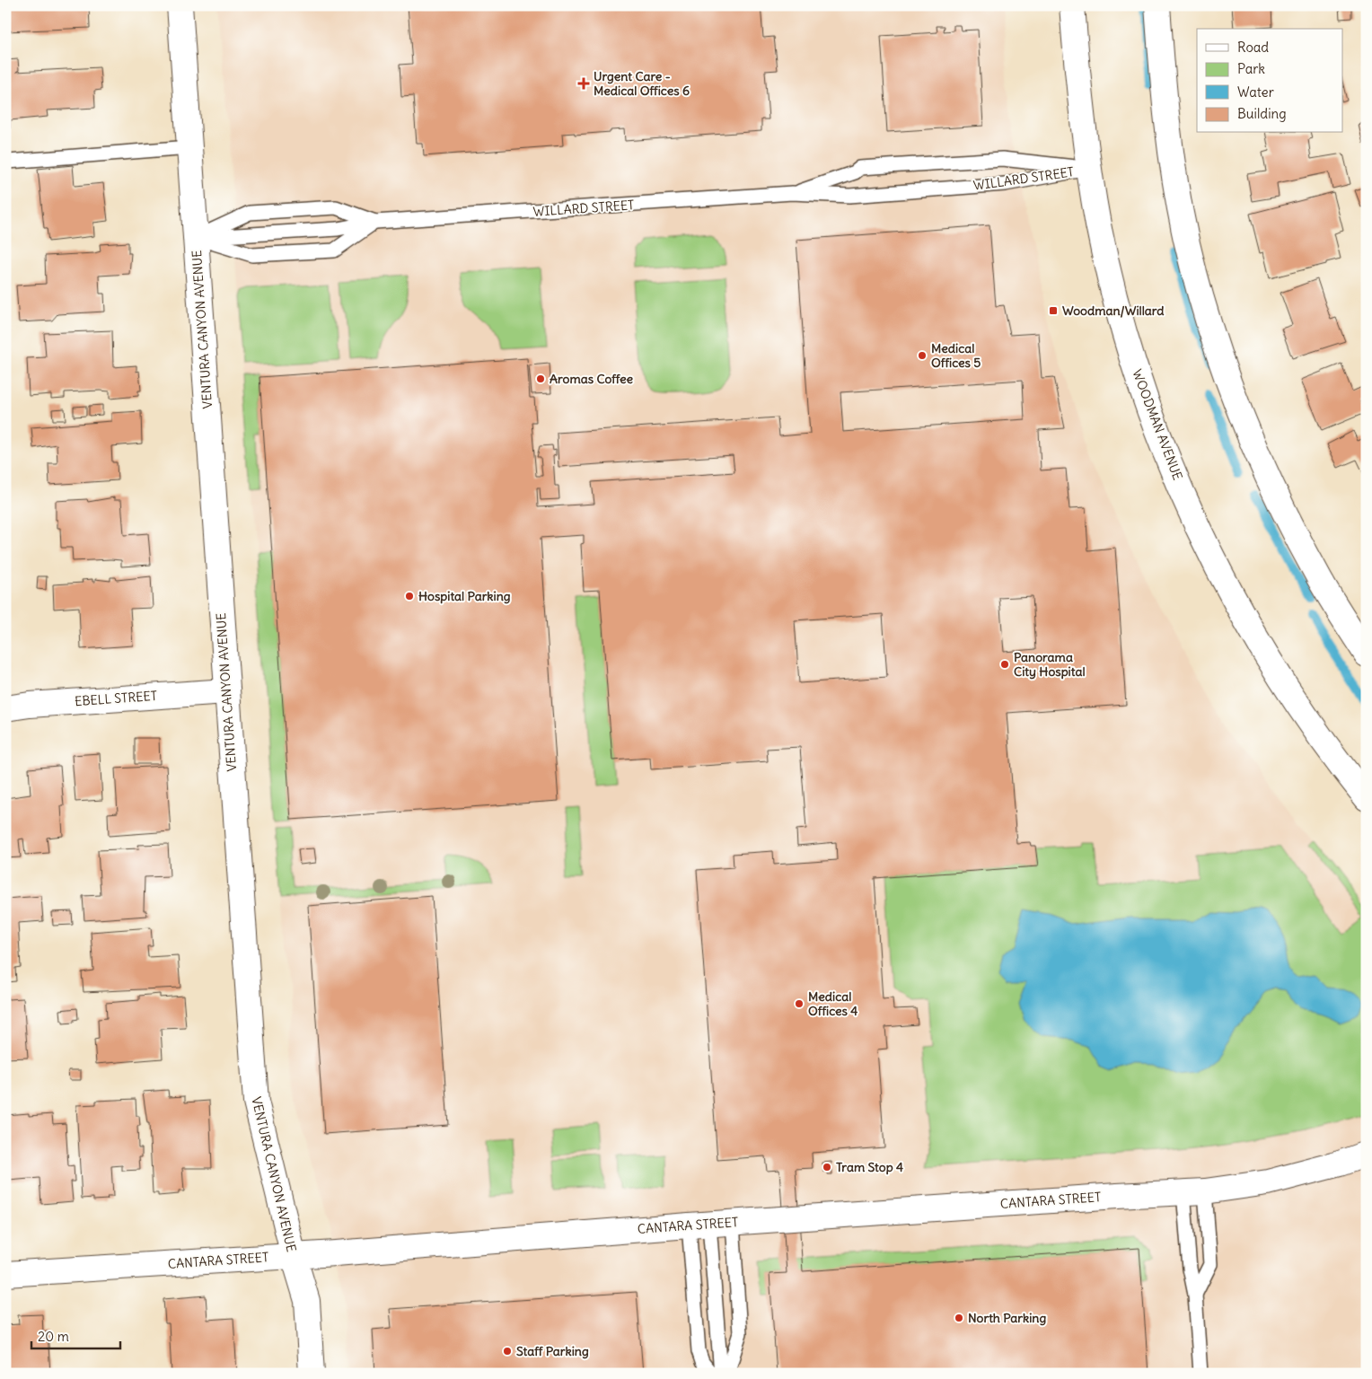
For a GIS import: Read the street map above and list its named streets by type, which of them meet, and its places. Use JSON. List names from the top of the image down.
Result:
{
  "streets": {
    "street": [
      "VENTURA CANYON AVENUE",
      "WOODMAN AVENUE",
      "EBELL STREET",
      "CANTARA STREET"
    ],
    "lane": ["WILLARD STREET"]
  },
  "crossings": [
    ["WILLARD STREET", "VENTURA CANYON AVENUE"],
    ["WILLARD STREET", "WOODMAN AVENUE"],
    ["VENTURA CANYON AVENUE", "EBELL STREET"],
    ["VENTURA CANYON AVENUE", "CANTARA STREET"]
  ],
  "places": {
    "health": ["Urgent Care - Medical Offices 6"],
    "transit": ["Woodman/Willard"],
    "other": [
      "Medical Offices 5",
      "Aromas Coffee",
      "Hospital Parking",
      "Panorama City Hospital",
      "Medical Offices 4",
      "Tram Stop 4",
      "North Parking",
      "Staff Parking"
    ]
  },
  "legend": [
    "Road",
    "Park",
    "Water",
    "Building"
  ],
  "scale_bar": "20 m"
}
